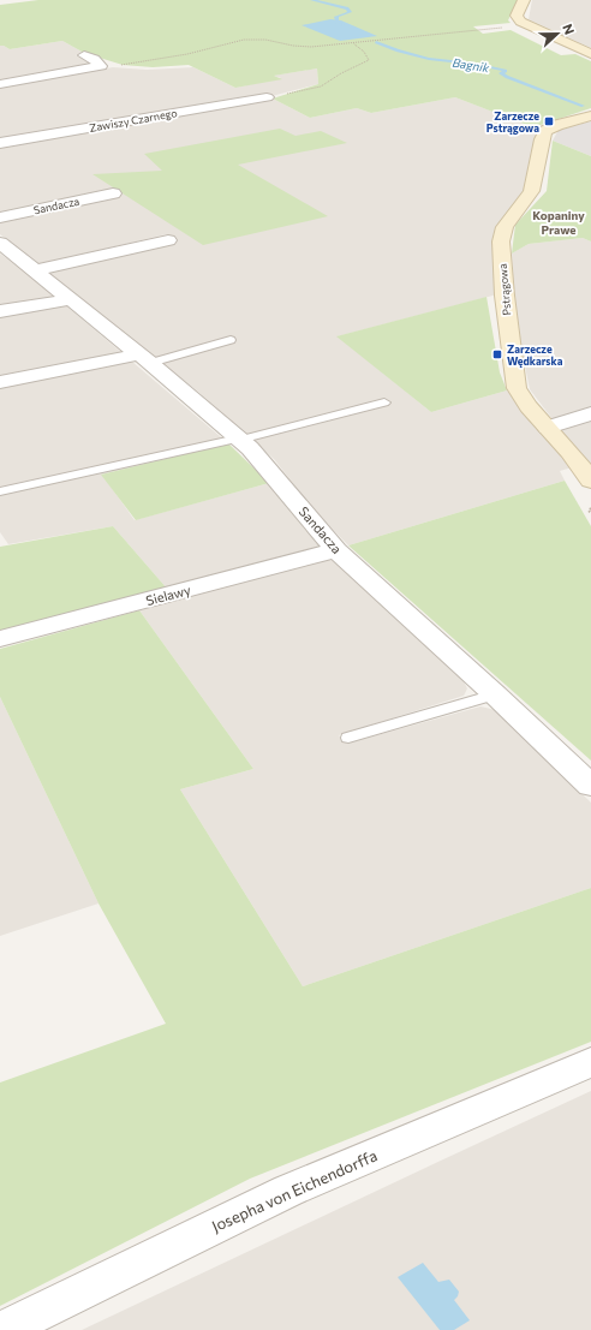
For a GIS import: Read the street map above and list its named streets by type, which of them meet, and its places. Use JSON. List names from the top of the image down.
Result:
{
  "streets": {
    "street": [
      "Zawiszy Czarnego",
      "Sandacza",
      "Pstrągowa",
      "Sielawy",
      "Josepha von Eichendorffa"
    ]
  },
  "crossings": [
    ["Sandacza", "Sielawy"]
  ],
  "districts": ["Kopaniny Prawe"],
  "water": ["Bagnik"],
  "places": {
    "transit": ["Zarzecze Pstrągowa", "Zarzecze Wędkarska"]
  },
  "north": "right"
}
